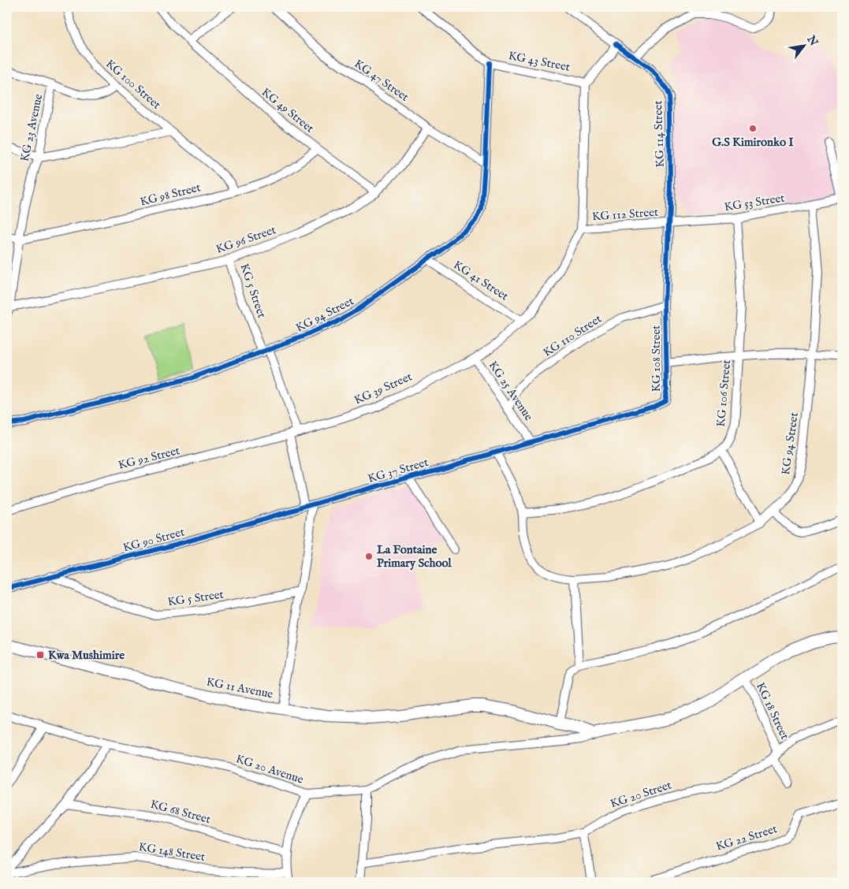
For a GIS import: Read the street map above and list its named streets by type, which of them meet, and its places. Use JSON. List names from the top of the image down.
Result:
{
  "streets": {
    "main road": ["KG 11 Avenue"],
    "street": [
      "KG 43 Street",
      "KG 47 Street",
      "KG 100 Street",
      "KG 49 Street",
      "KG 23 Avenue",
      "KG 114 Street",
      "KG 98 Street",
      "KG 53 Street",
      "KG 112 Street",
      "KG 96 Street",
      "KG 41 Street",
      "KG 5 Street",
      "KG 94 Street",
      "KG 110 Street",
      "KG 108 Street",
      "KG 39 Street",
      "KG 25 Avenue",
      "KG 106 Street",
      "KG 92 Street",
      "KG 37 Street",
      "KG 90 Street",
      "KG 18 Street",
      "KG 20 Avenue",
      "KG 20 Street",
      "KG 68 Street",
      "KG 22 Street",
      "KG 148 Street"
    ]
  },
  "crossings": [
    ["KG 43 Street", "KG 94 Street"],
    ["KG 43 Street", "KG 25 Avenue"],
    ["KG 47 Street", "KG 96 Street"],
    ["KG 47 Street", "KG 94 Street"],
    ["KG 100 Street", "KG 98 Street"],
    ["KG 49 Street", "KG 98 Street"],
    ["KG 49 Street", "KG 96 Street"],
    ["KG 23 Avenue", "KG 98 Street"],
    ["KG 23 Avenue", "KG 96 Street"],
    ["KG 114 Street", "KG 53 Street"],
    ["KG 114 Street", "KG 112 Street"],
    ["KG 114 Street", "KG 108 Street"],
    ["KG 53 Street", "KG 112 Street"],
    ["KG 53 Street", "KG 94 Street"],
    ["KG 53 Street", "KG 108 Street"],
    ["KG 53 Street", "KG 106 Street"],
    ["KG 112 Street", "KG 108 Street"],
    ["KG 112 Street", "KG 25 Avenue"],
    ["KG 96 Street", "KG 5 Street"],
    ["KG 41 Street", "KG 94 Street"],
    ["KG 41 Street", "KG 25 Avenue"],
    ["KG 5 Street", "KG 94 Street"],
    ["KG 5 Street", "KG 39 Street"],
    ["KG 5 Street", "KG 92 Street"],
    ["KG 5 Street", "KG 90 Street"],
    ["KG 110 Street", "KG 108 Street"],
    ["KG 110 Street", "KG 25 Avenue"],
    ["KG 108 Street", "KG 25 Avenue"],
    ["KG 39 Street", "KG 25 Avenue"],
    ["KG 39 Street", "KG 92 Street"],
    ["KG 37 Street", "KG 90 Street"],
    ["KG 11 Avenue", "KG 20 Avenue"],
    ["KG 18 Street", "KG 20 Street"]
  ],
  "places": {
    "other": ["G.S Kimironko I", "La Fontaine Primary School"],
    "transit": ["Kwa Mushimire"]
  },
  "north": "top right"
}
